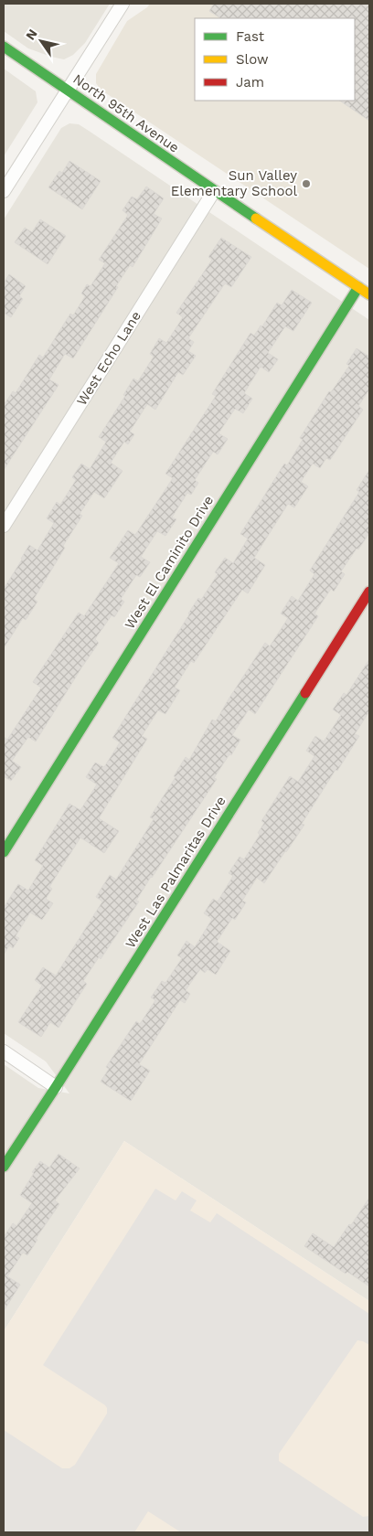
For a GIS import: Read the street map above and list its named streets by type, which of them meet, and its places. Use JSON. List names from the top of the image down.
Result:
{
  "streets": {
    "street": [
      "North 95th Avenue",
      "West Echo Lane",
      "West El Caminito Drive",
      "West Las Palmaritas Drive"
    ]
  },
  "crossings": [
    ["North 95th Avenue", "West Echo Lane"],
    ["North 95th Avenue", "West El Caminito Drive"]
  ],
  "places": ["Sun Valley Elementary School"],
  "legend": ["Fast", "Slow", "Jam"],
  "north": "top left"
}
